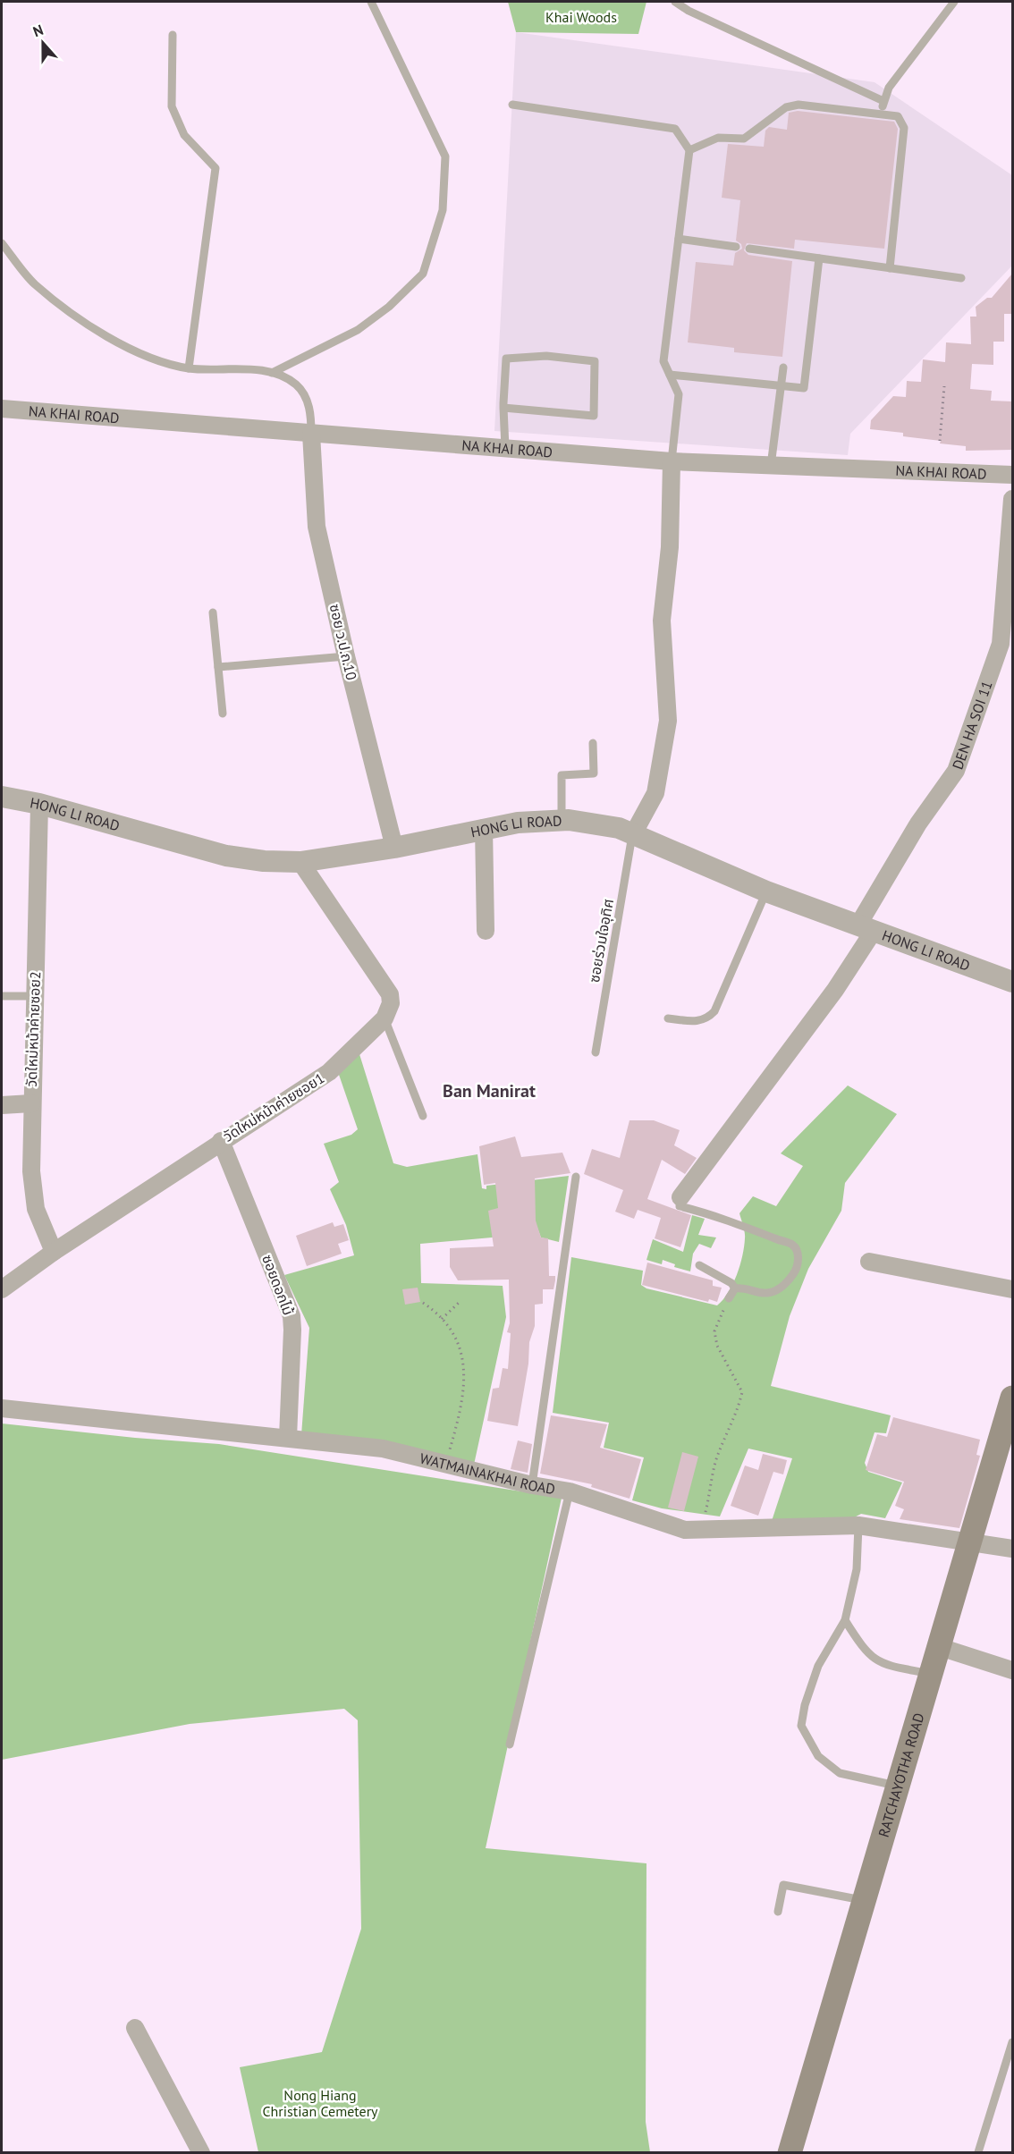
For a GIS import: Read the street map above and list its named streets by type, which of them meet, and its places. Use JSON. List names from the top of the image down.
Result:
{
  "streets": {
    "main road": ["RATCHAYOTHA ROAD"],
    "street": [
      "NA KHAI ROAD",
      "ซอย ว.ป.ถ.10",
      "DEN HA SOI 11",
      "HONG LI ROAD",
      "วัดใหม่หน้าค่ายซอย2",
      "วัดใหม่หน้าค่ายซอย1",
      "ซอยดอกไม้",
      "WATMAINAKHAI ROAD"
    ],
    "lane": ["ซอยร่วมใจอุทิศ"]
  },
  "crossings": [
    ["NA KHAI ROAD", "ซอย ว.ป.ถ.10"],
    ["ซอย ว.ป.ถ.10", "HONG LI ROAD"],
    ["DEN HA SOI 11", "HONG LI ROAD"],
    ["HONG LI ROAD", "ซอยร่วมใจอุทิศ"],
    ["HONG LI ROAD", "วัดใหม่หน้าค่ายซอย2"],
    ["วัดใหม่หน้าค่ายซอย2", "วัดใหม่หน้าค่ายซอย1"],
    ["วัดใหม่หน้าค่ายซอย1", "ซอยดอกไม้"],
    ["ซอยดอกไม้", "WATMAINAKHAI ROAD"],
    ["WATMAINAKHAI ROAD", "RATCHAYOTHA ROAD"]
  ],
  "districts": ["Ban Manirat"],
  "parks": ["Khai Woods", "Nong Hiang Christian Cemetery"],
  "north": "top"
}
